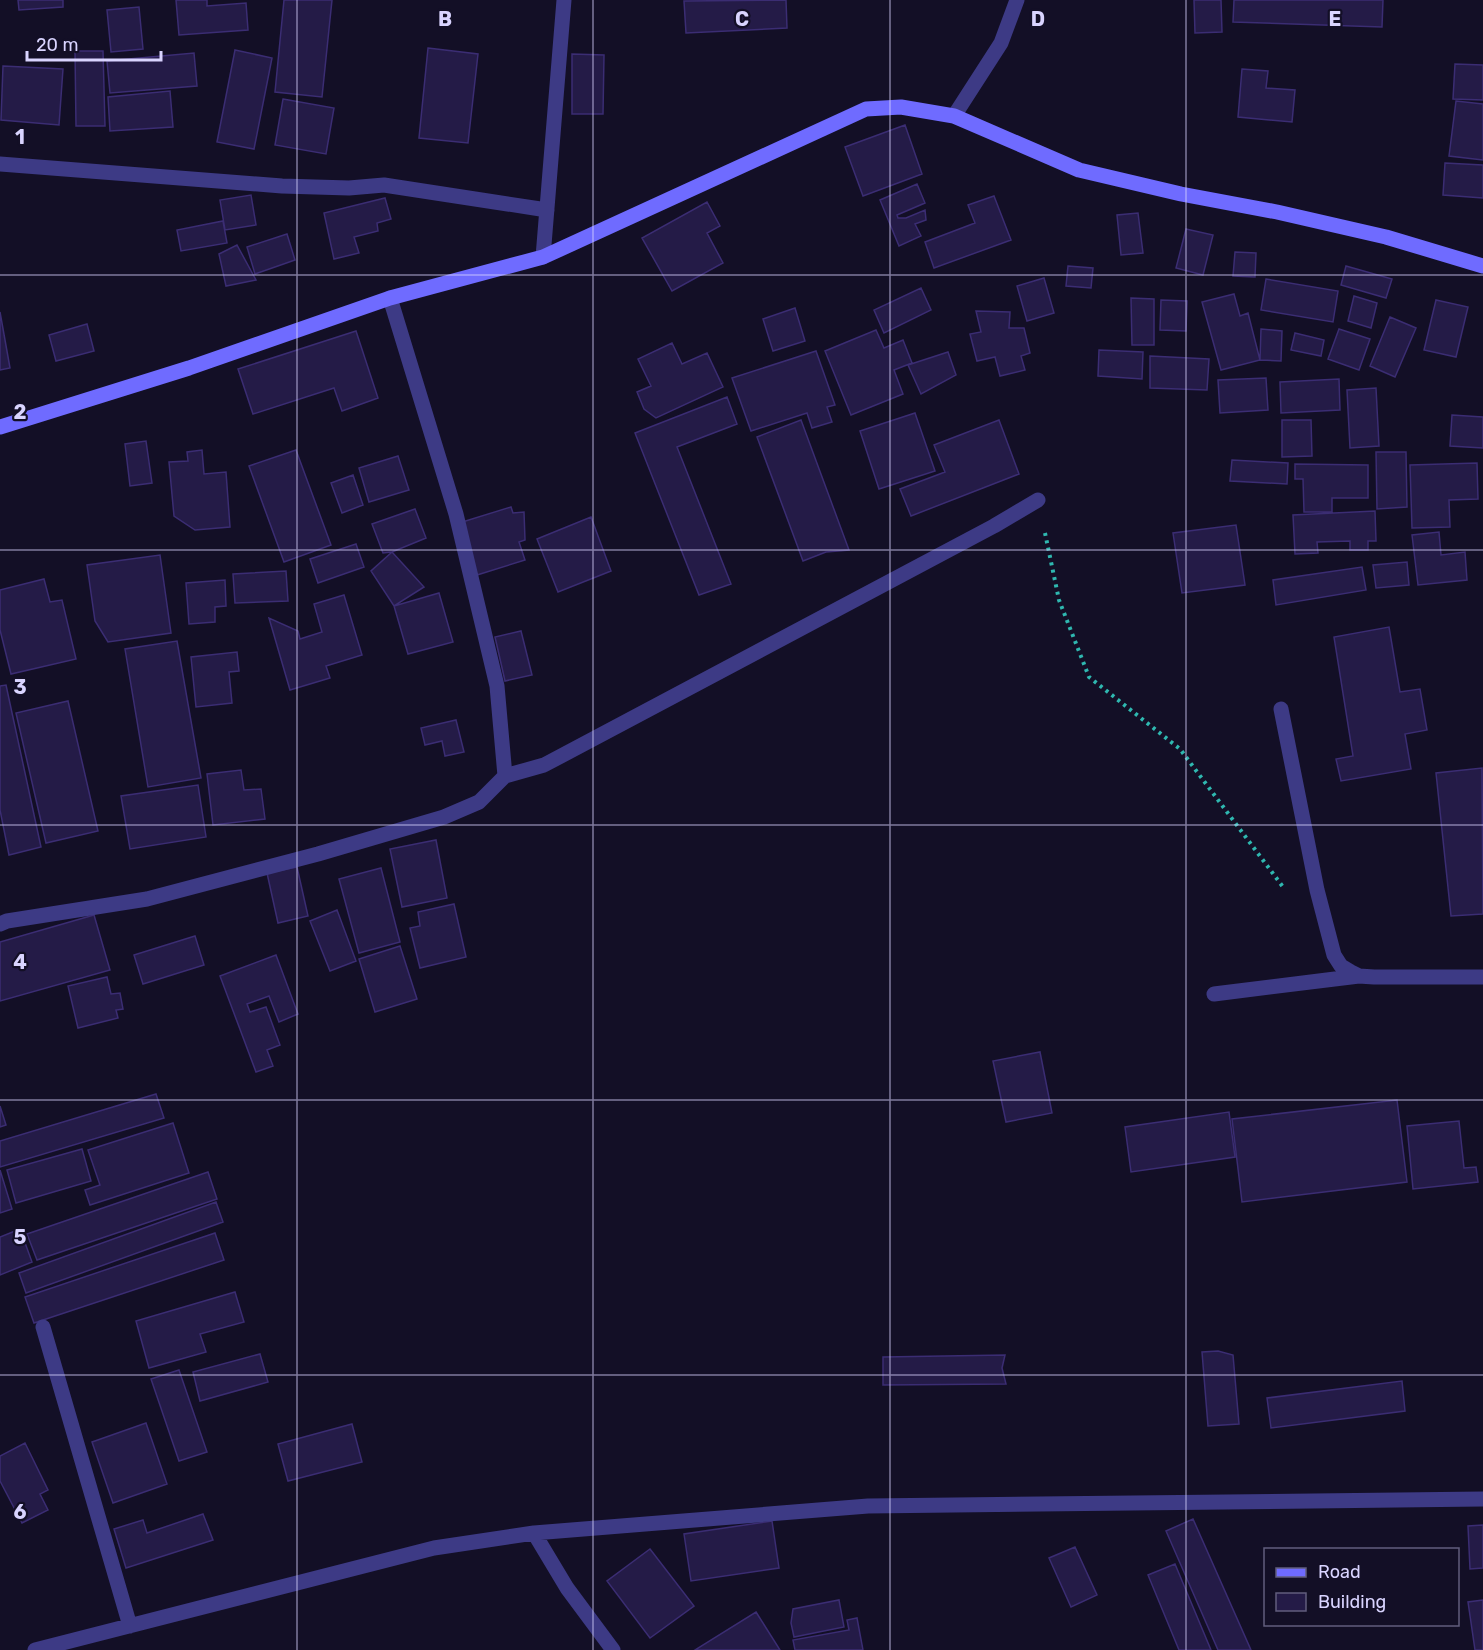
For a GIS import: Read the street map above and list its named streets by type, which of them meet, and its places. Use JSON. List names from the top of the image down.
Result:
{
  "legend": ["Road", "Building"],
  "scale_bar": "20 m",
  "grid": {
    "columns": [
      "B",
      "C",
      "D",
      "E"
    ],
    "rows": [
      "1",
      "2",
      "3",
      "4",
      "5",
      "6"
    ]
  }
}
